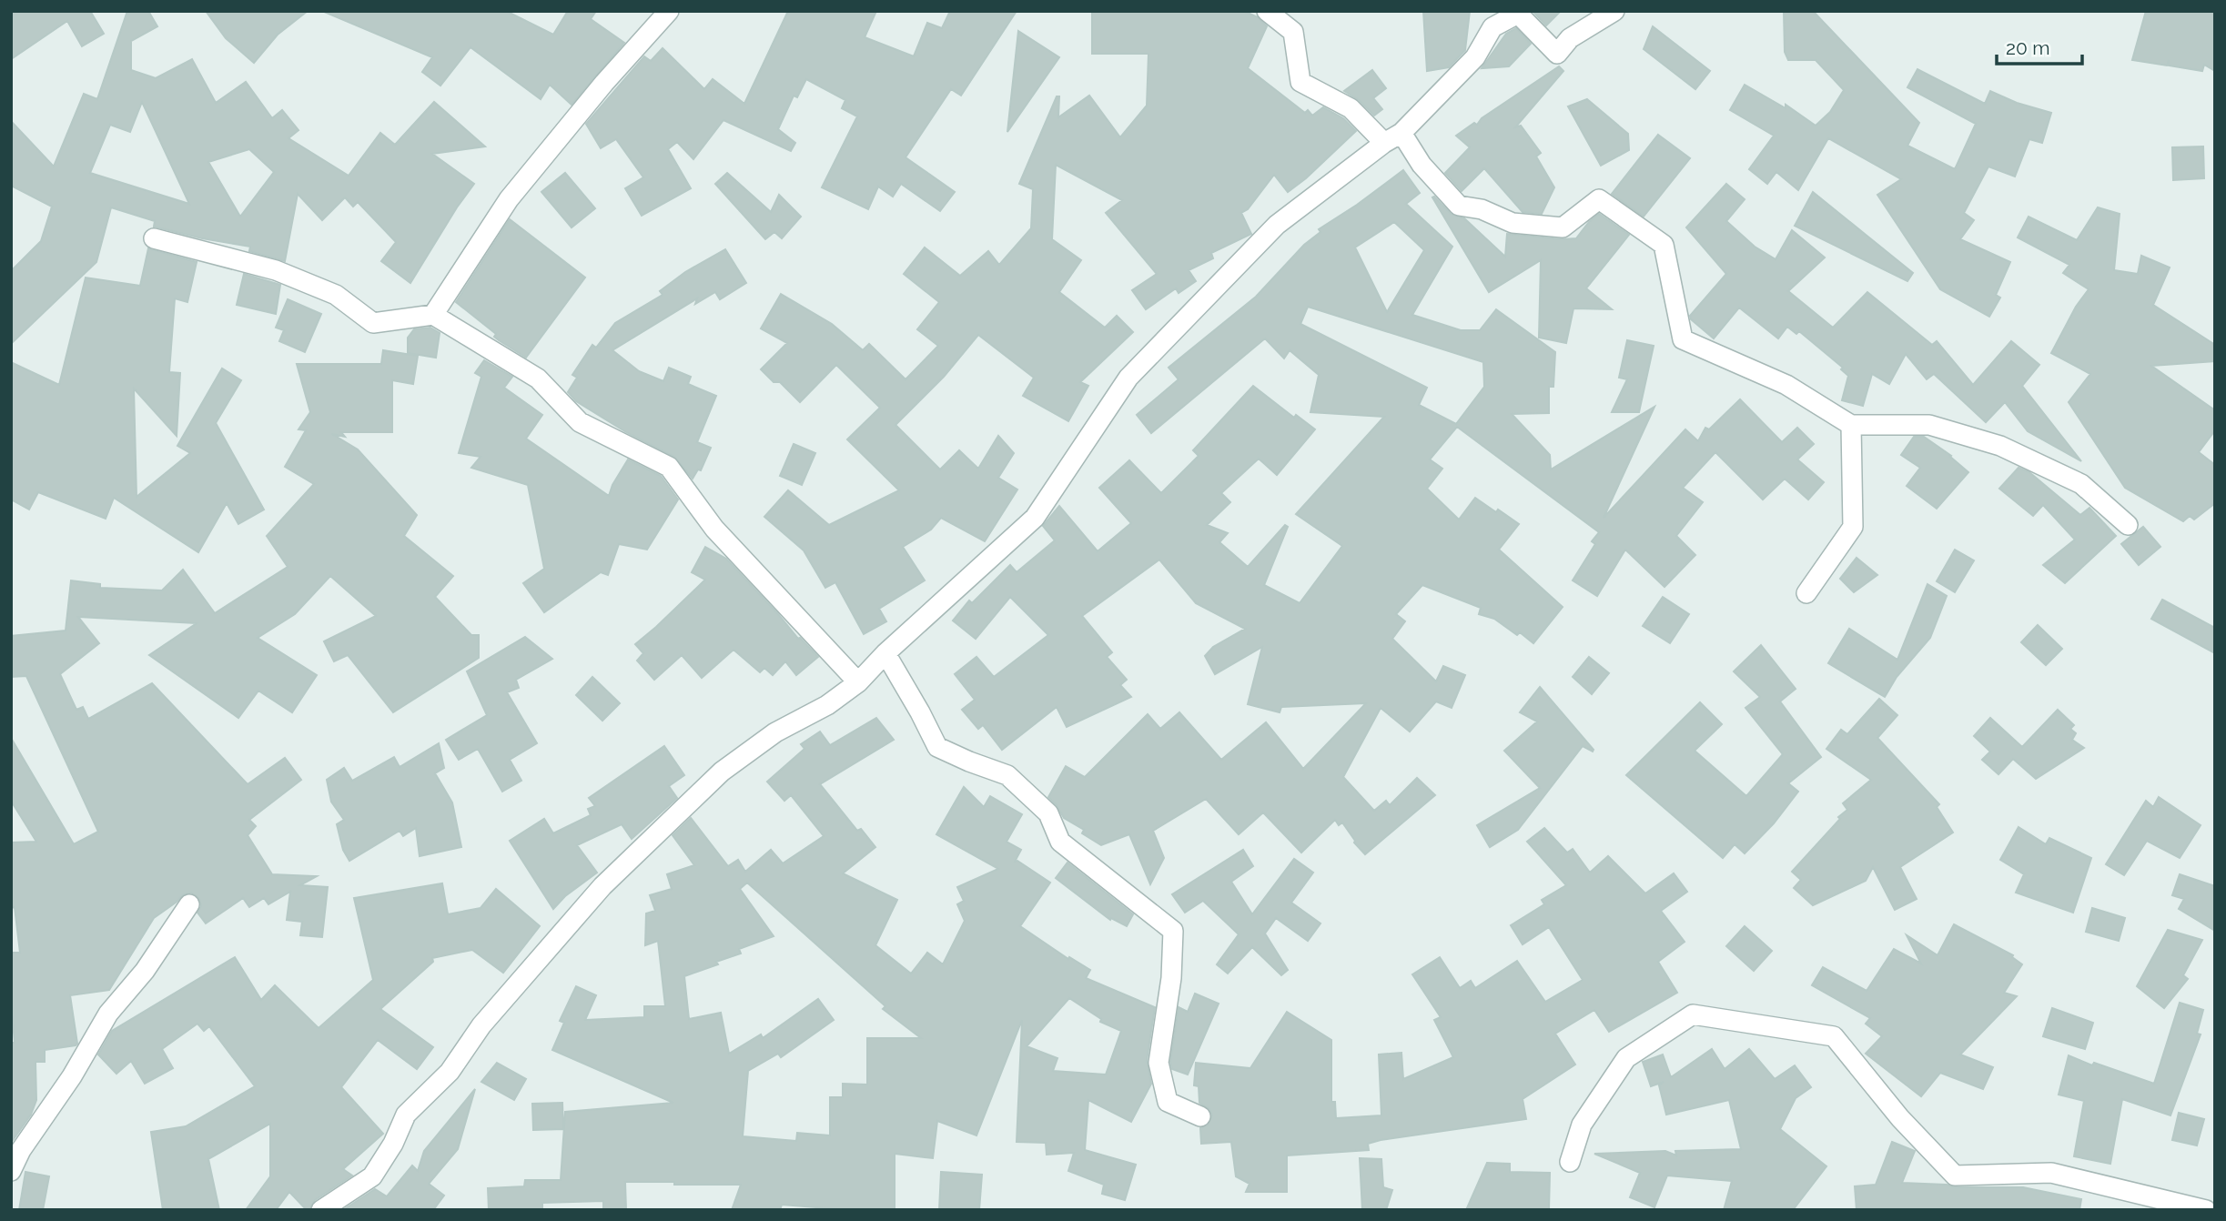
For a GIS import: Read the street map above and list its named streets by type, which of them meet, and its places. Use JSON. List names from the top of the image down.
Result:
{
  "scale_bar": "20 m"
}
